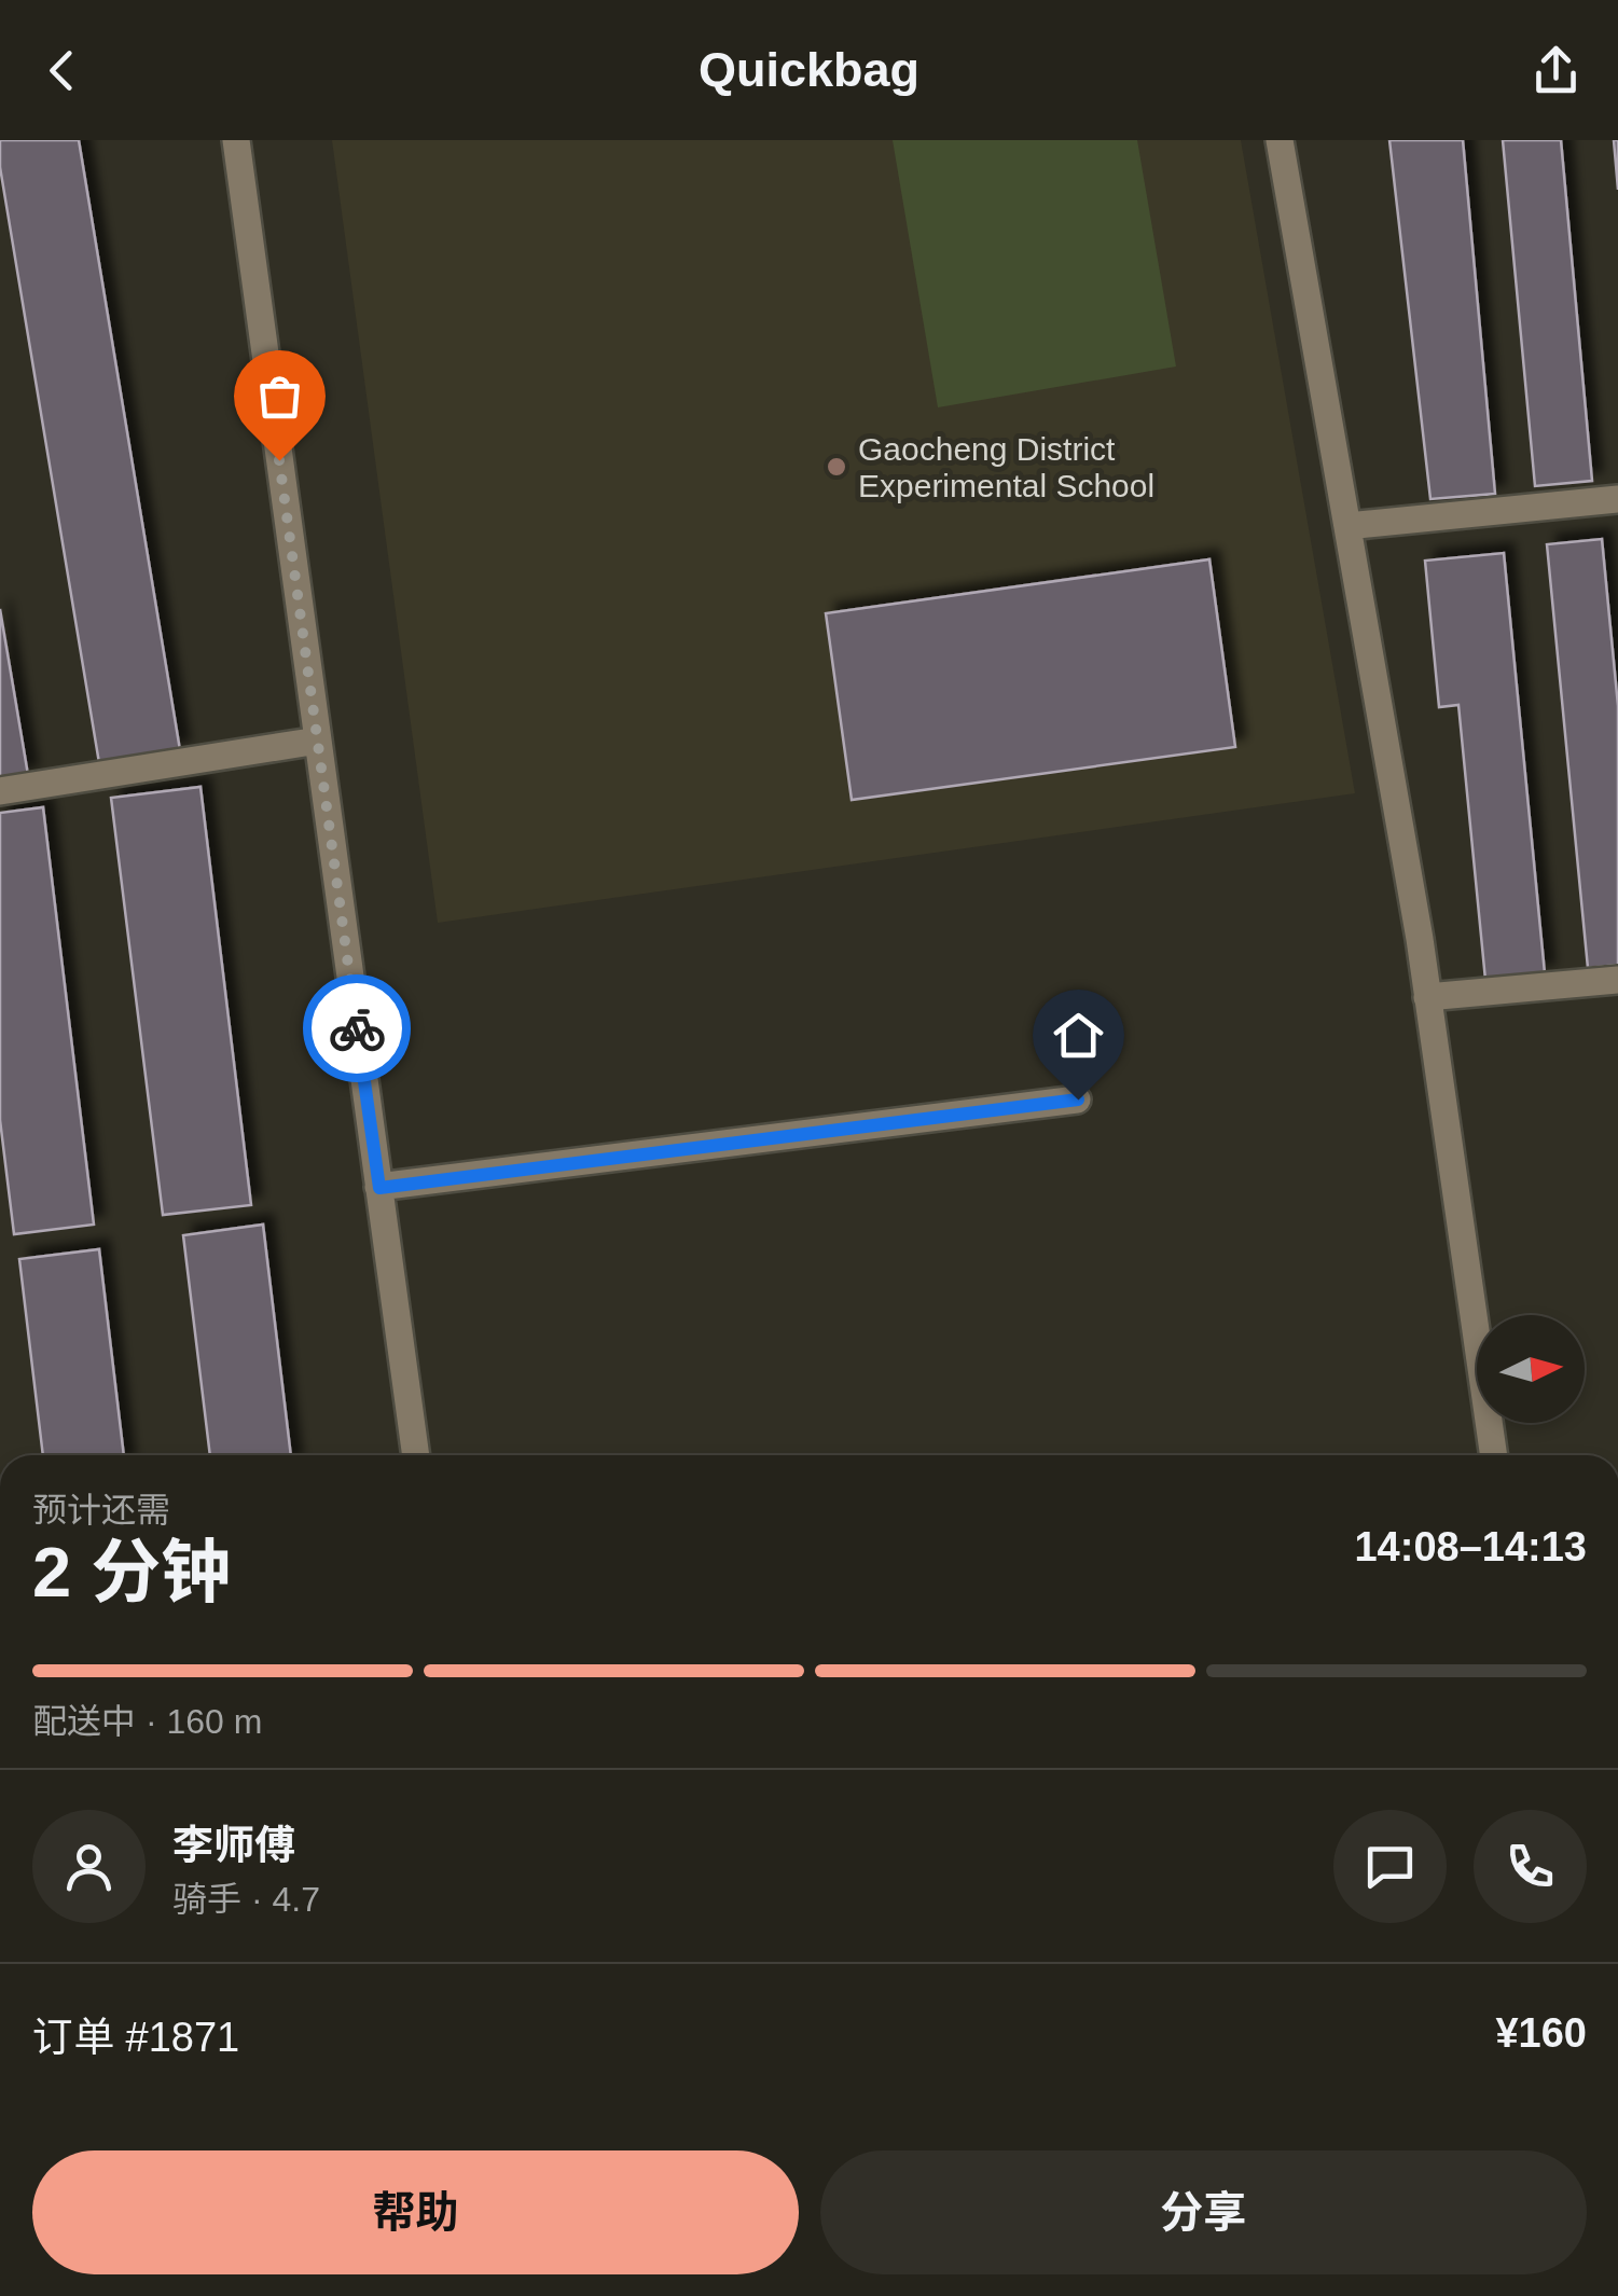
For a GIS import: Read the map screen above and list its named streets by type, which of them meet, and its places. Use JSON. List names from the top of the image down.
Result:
{
  "places": ["Gaocheng District Experimental School"],
  "north": "right",
  "page": {
    "header": "Quickbag",
    "heading": ["2 分钟", "预计还需", "14:08–14:13"],
    "panel": [
      "李师傅",
      "骑手 · 4.7",
      "订单 #1871",
      "¥160"
    ],
    "bar": "配送中 · 160 m",
    "buttons": ["帮助", "分享"]
  }
}
